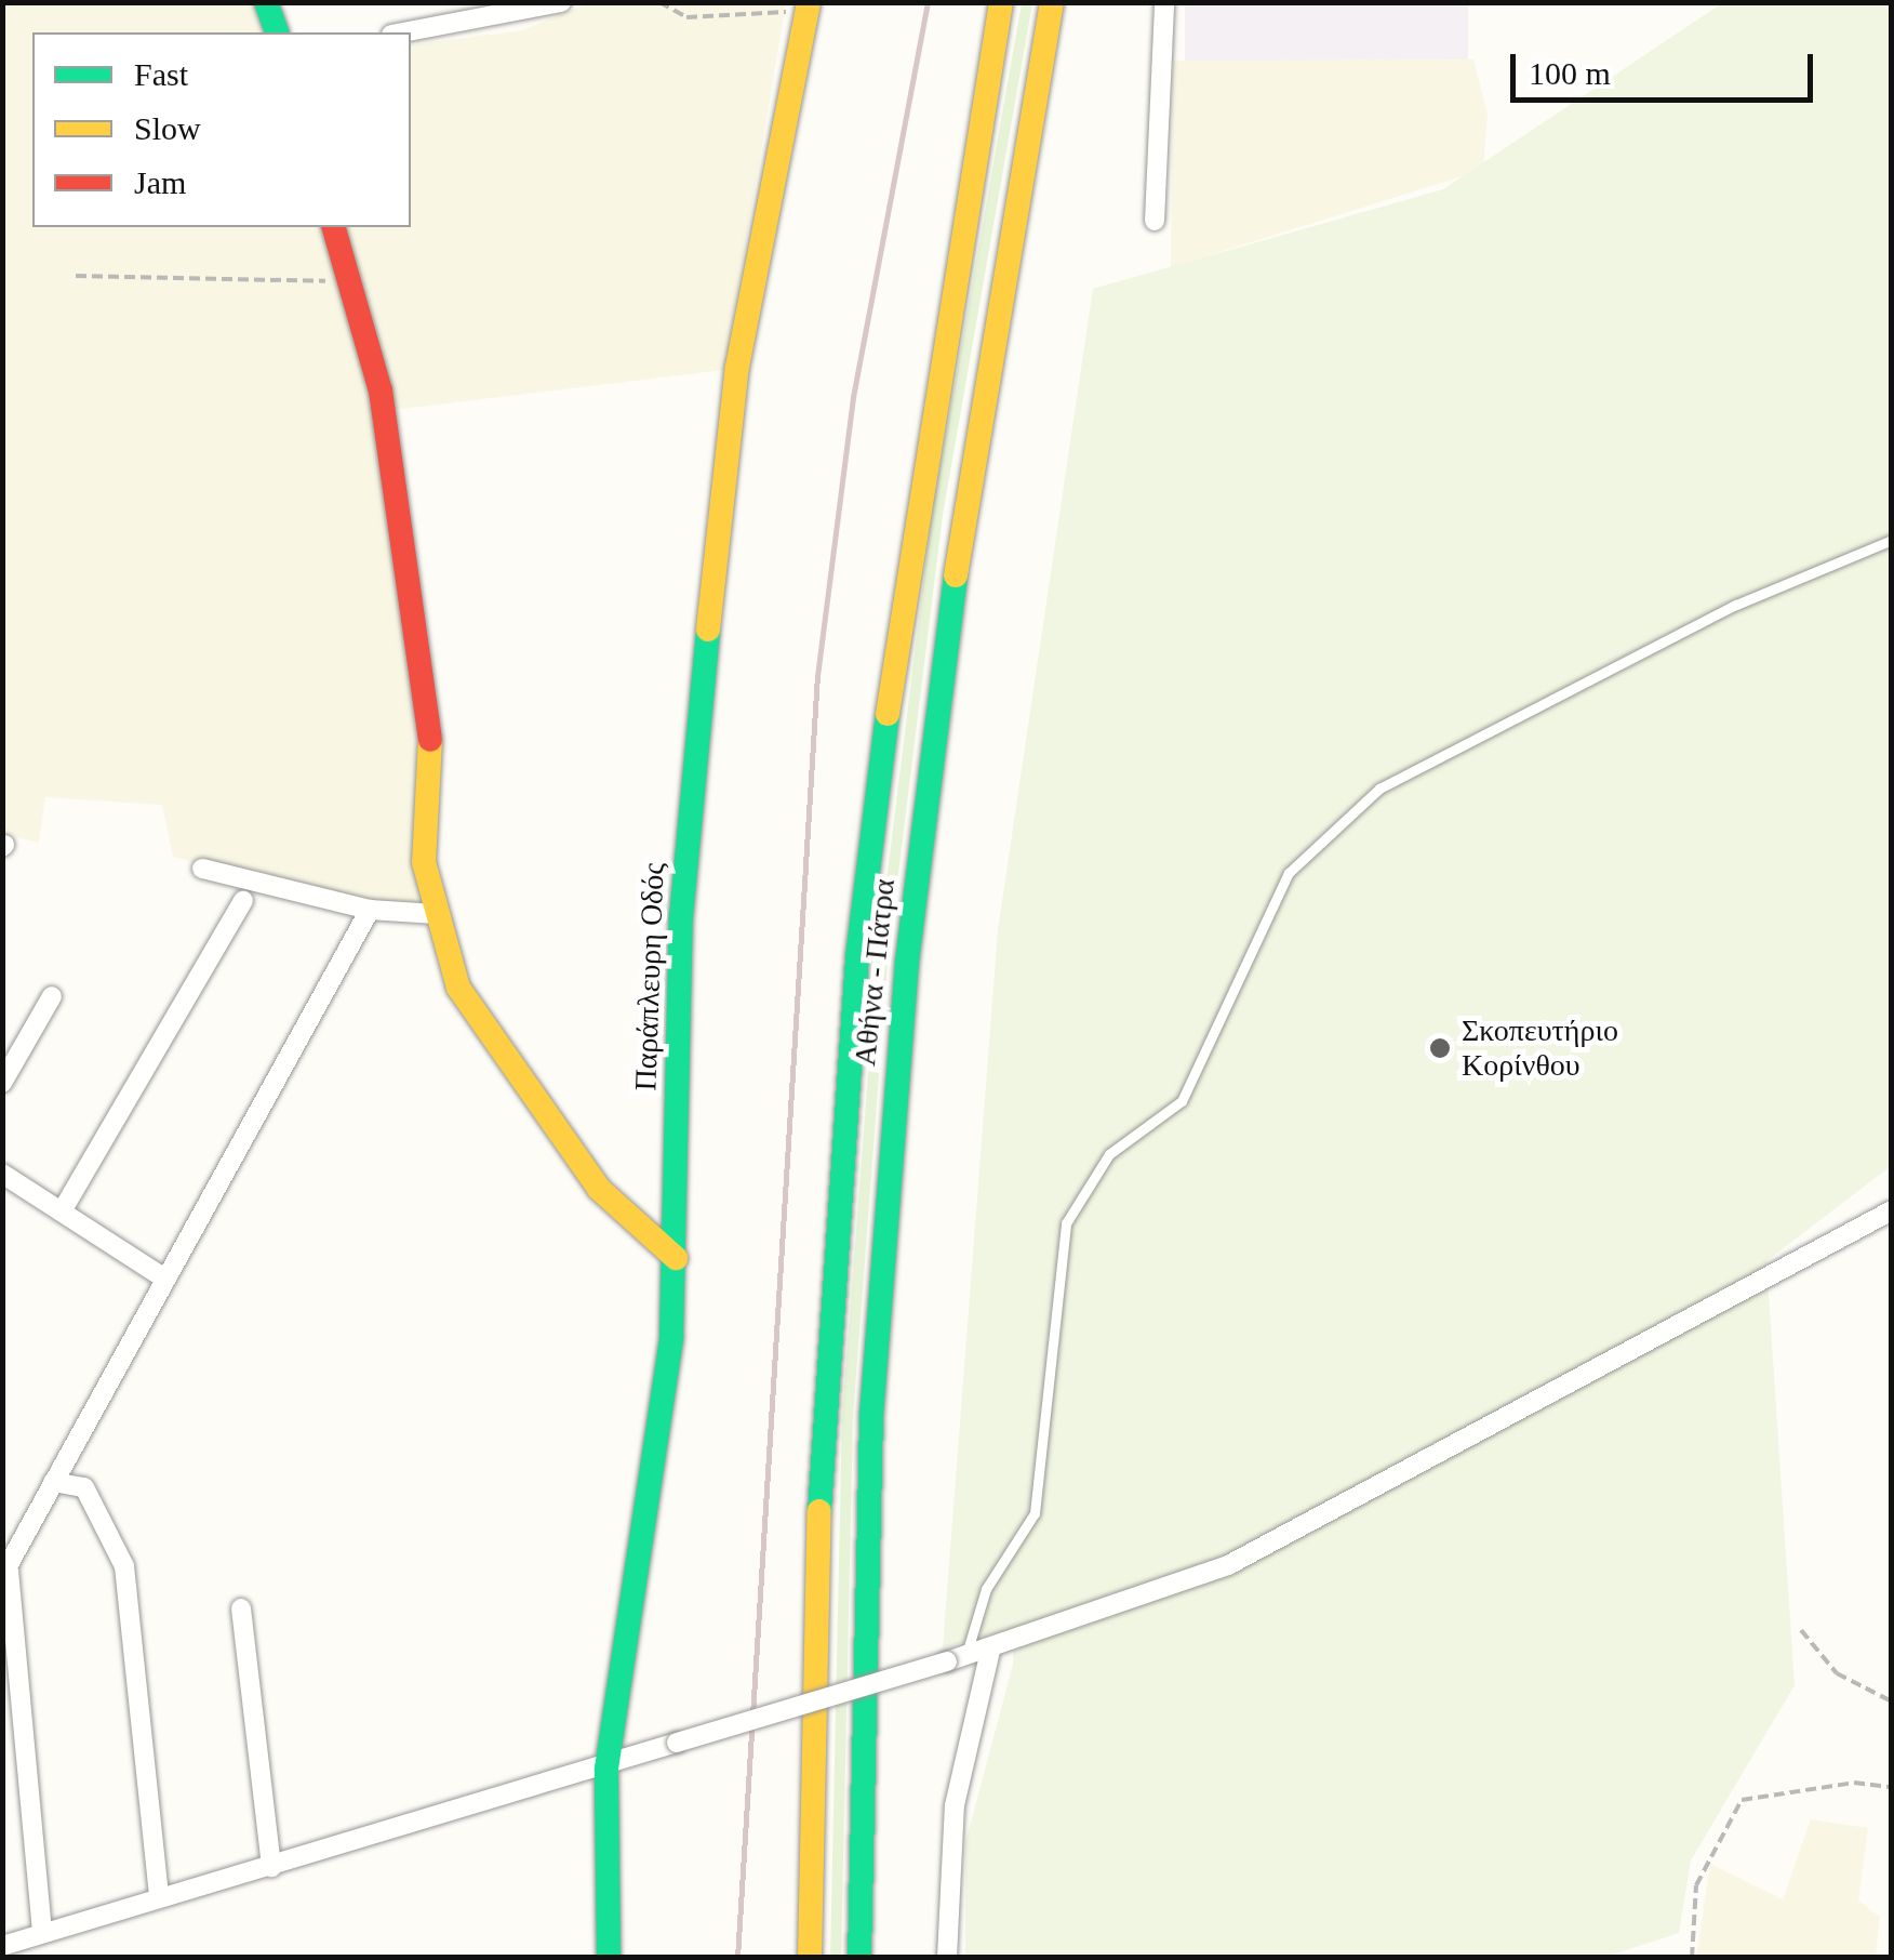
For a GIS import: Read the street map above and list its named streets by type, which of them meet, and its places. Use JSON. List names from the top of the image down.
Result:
{
  "streets": {
    "main road": ["Αθήνα - Πάτρα", "Παράπλευρη Οδός"]
  },
  "places": ["Σκοπευτήριο Κορίνθου"],
  "legend": ["Fast", "Slow", "Jam"],
  "scale_bar": "100 m"
}
